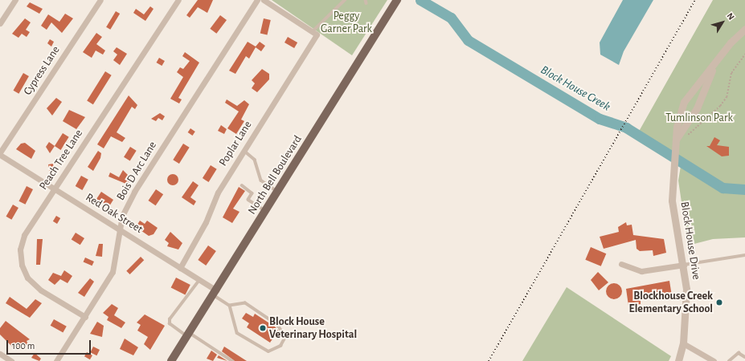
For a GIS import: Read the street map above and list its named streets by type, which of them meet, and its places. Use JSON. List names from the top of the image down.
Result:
{
  "streets": {
    "main road": ["North Bell Boulevard"],
    "street": [
      "Cypress Lane",
      "Poplar Lane",
      "Peach Tree Lane",
      "Bois D Arc Lane",
      "Red Oak Street",
      "Block House Drive"
    ]
  },
  "crossings": [
    ["Poplar Lane", "Red Oak Street"],
    ["Peach Tree Lane", "Bois D Arc Lane"],
    ["Peach Tree Lane", "Red Oak Street"],
    ["Bois D Arc Lane", "Red Oak Street"],
    ["North Bell Boulevard", "Red Oak Street"]
  ],
  "water": ["Block House Creek"],
  "parks": ["Peggy Garner Park", "Tumlinson Park"],
  "places": ["Blockhouse Creek Elementary School", "Block House Veterinary Hospital"],
  "scale_bar": "100 m",
  "north": "top right"
}
